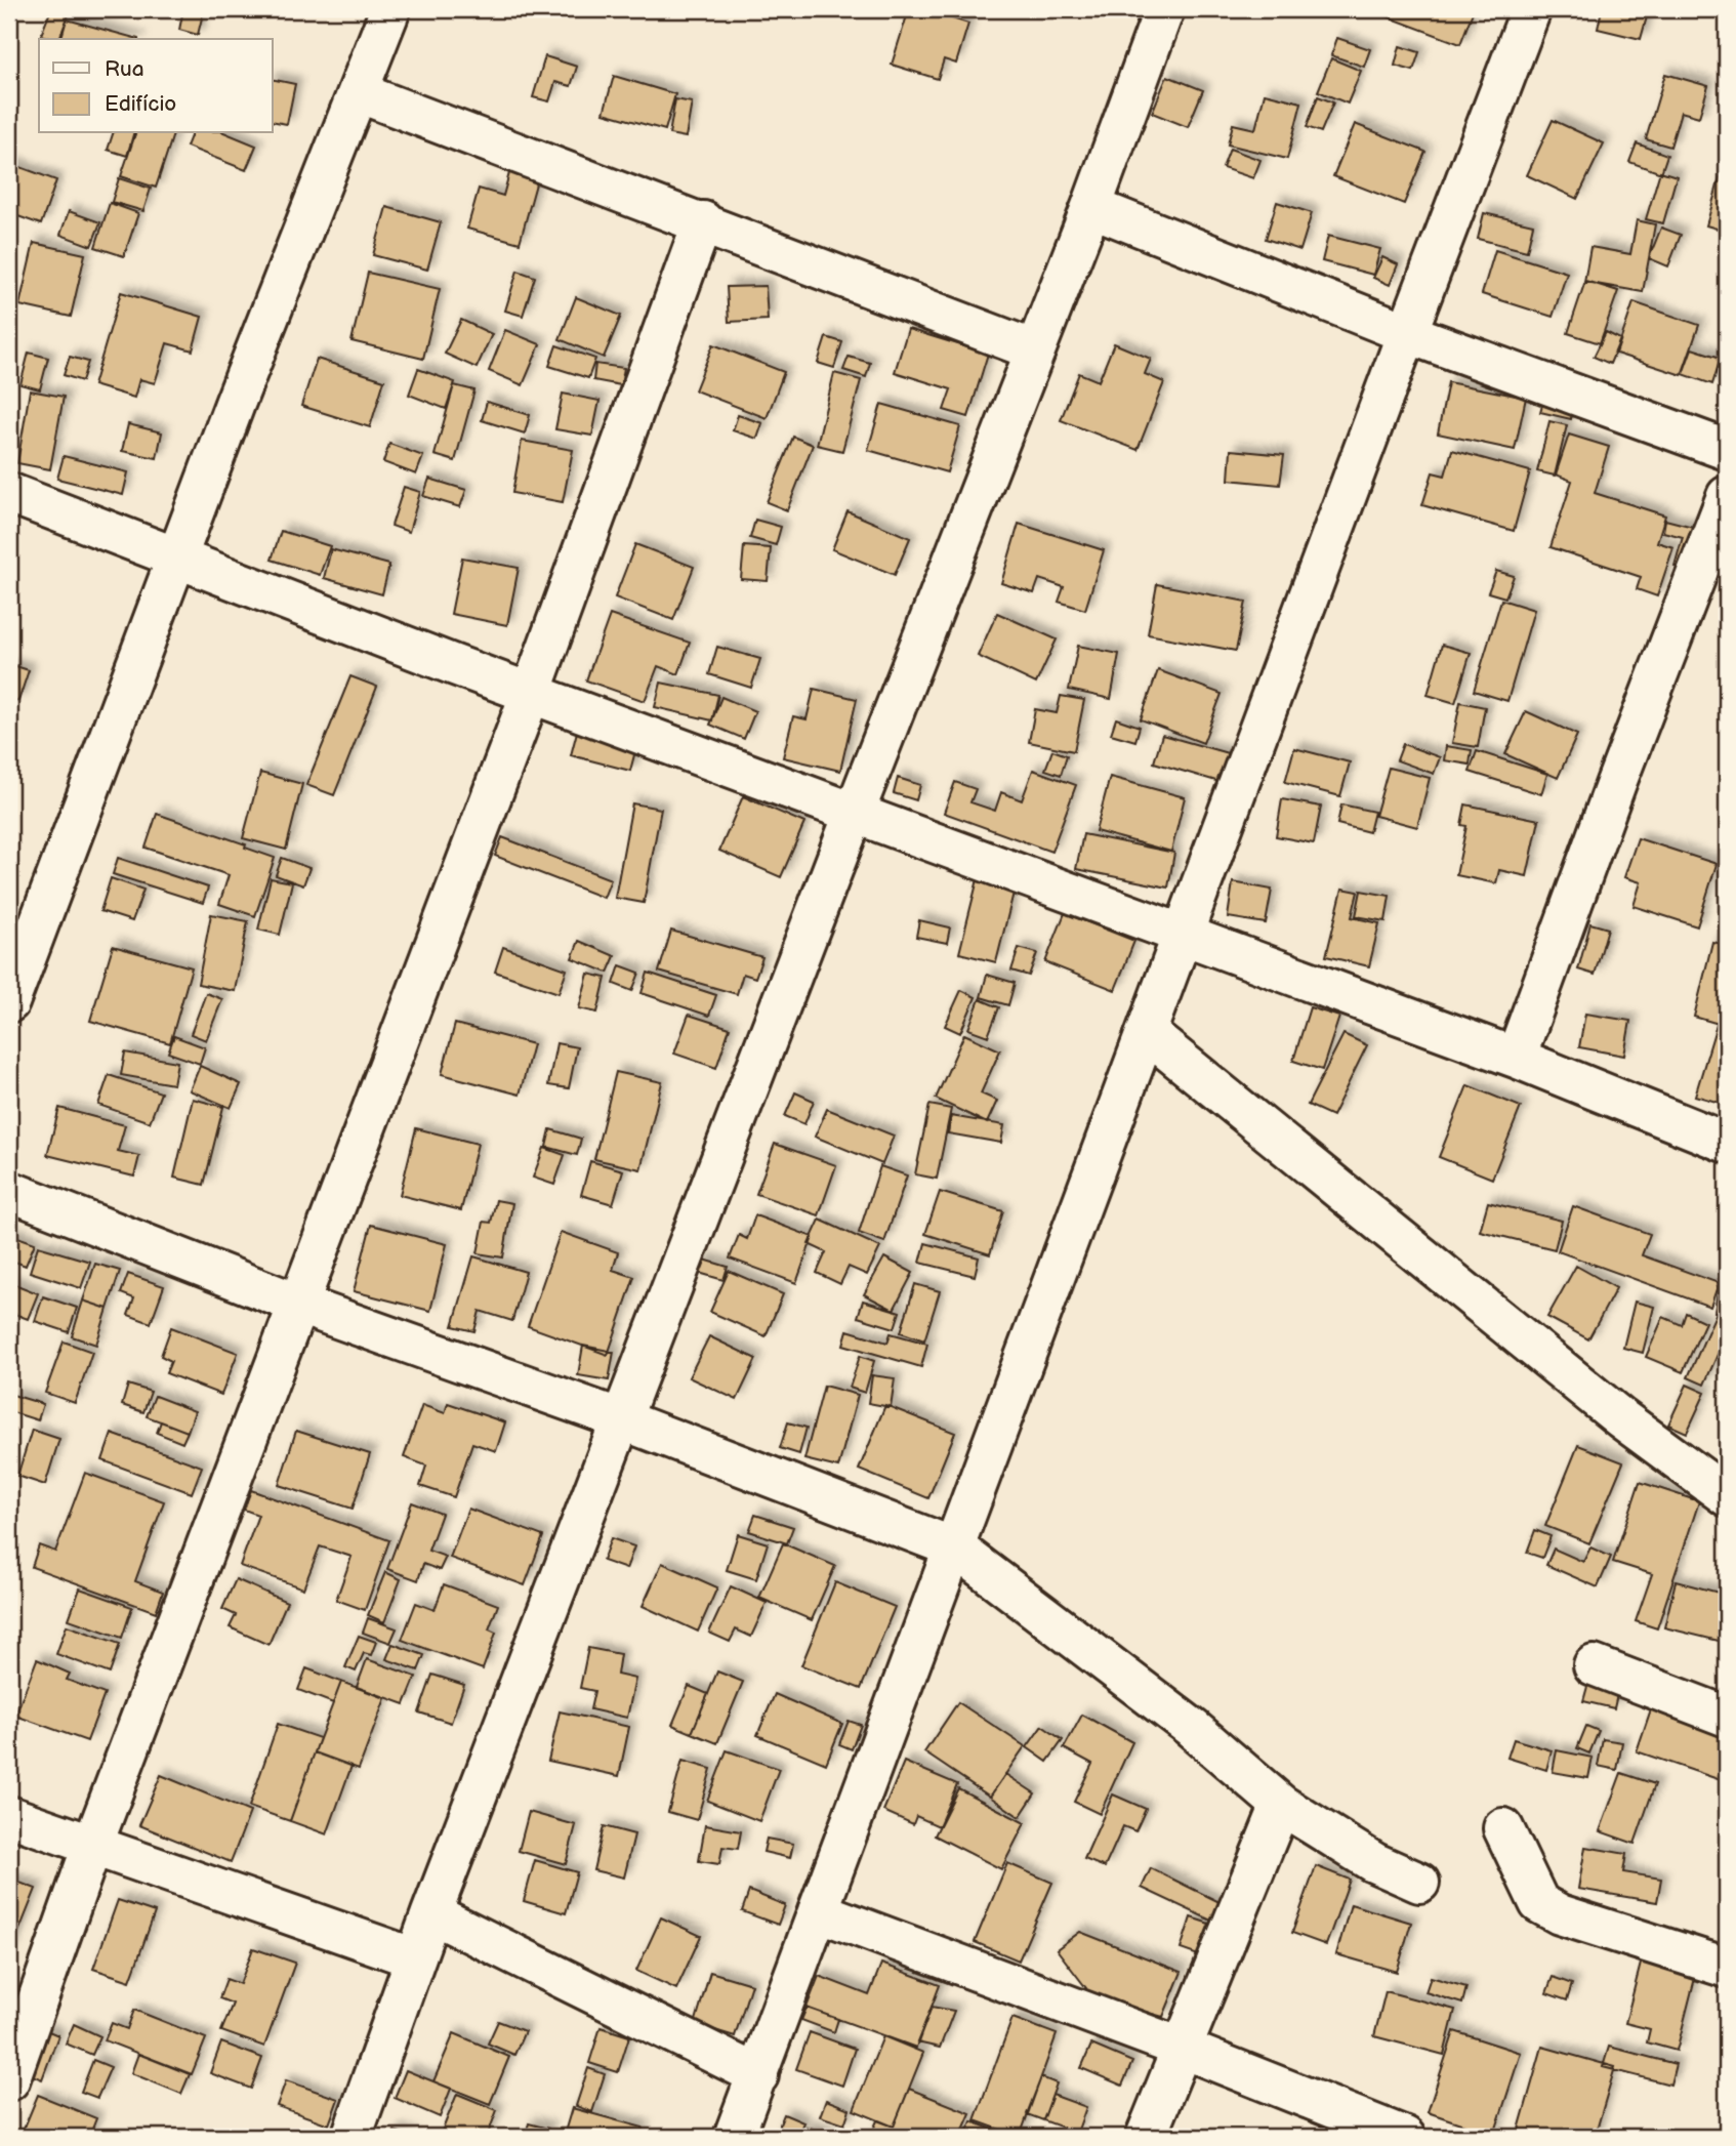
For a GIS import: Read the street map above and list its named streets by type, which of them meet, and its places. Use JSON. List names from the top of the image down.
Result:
{
  "legend": ["Rua", "Edifício"]
}
